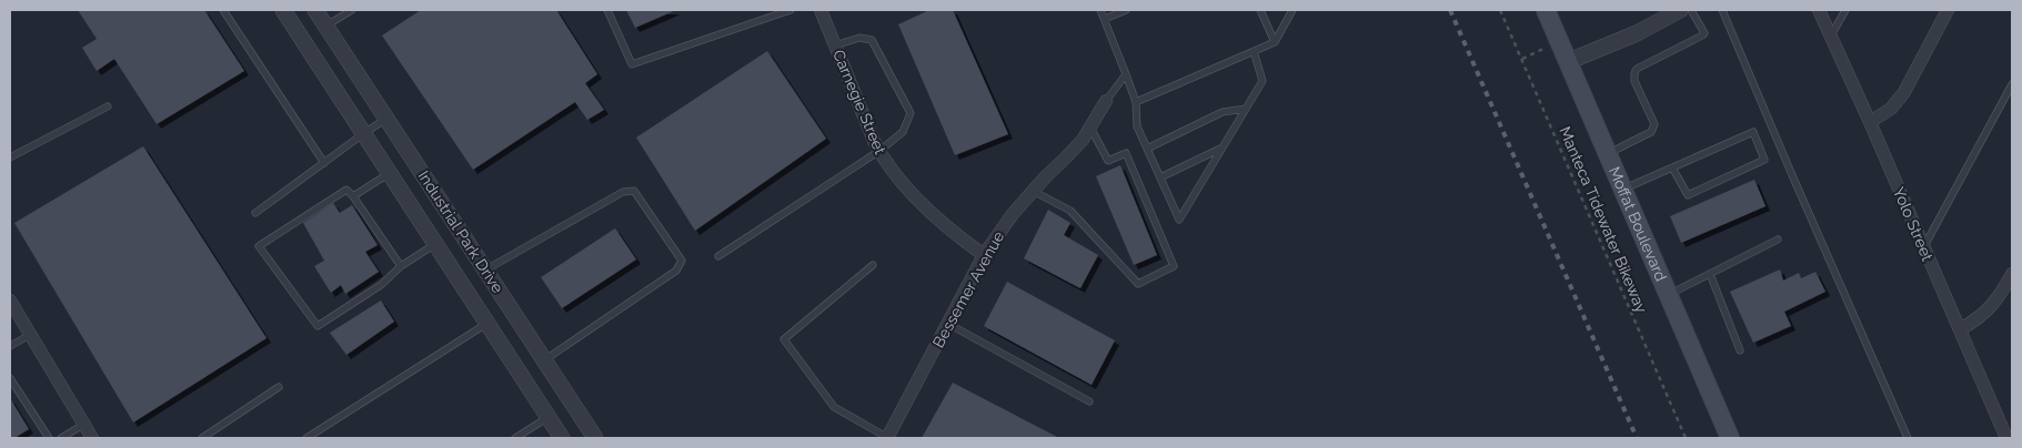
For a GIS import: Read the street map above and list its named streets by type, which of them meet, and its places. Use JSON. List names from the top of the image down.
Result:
{
  "streets": {
    "main road": ["Moffat Boulevard"],
    "street": [
      "Carnegie Street",
      "Yolo Street",
      "Industrial Park Drive",
      "Bessemer Avenue"
    ],
    "path": ["Manteca Tidewater Bikeway"]
  },
  "crossings": [
    ["Carnegie Street", "Bessemer Avenue"]
  ]
}
